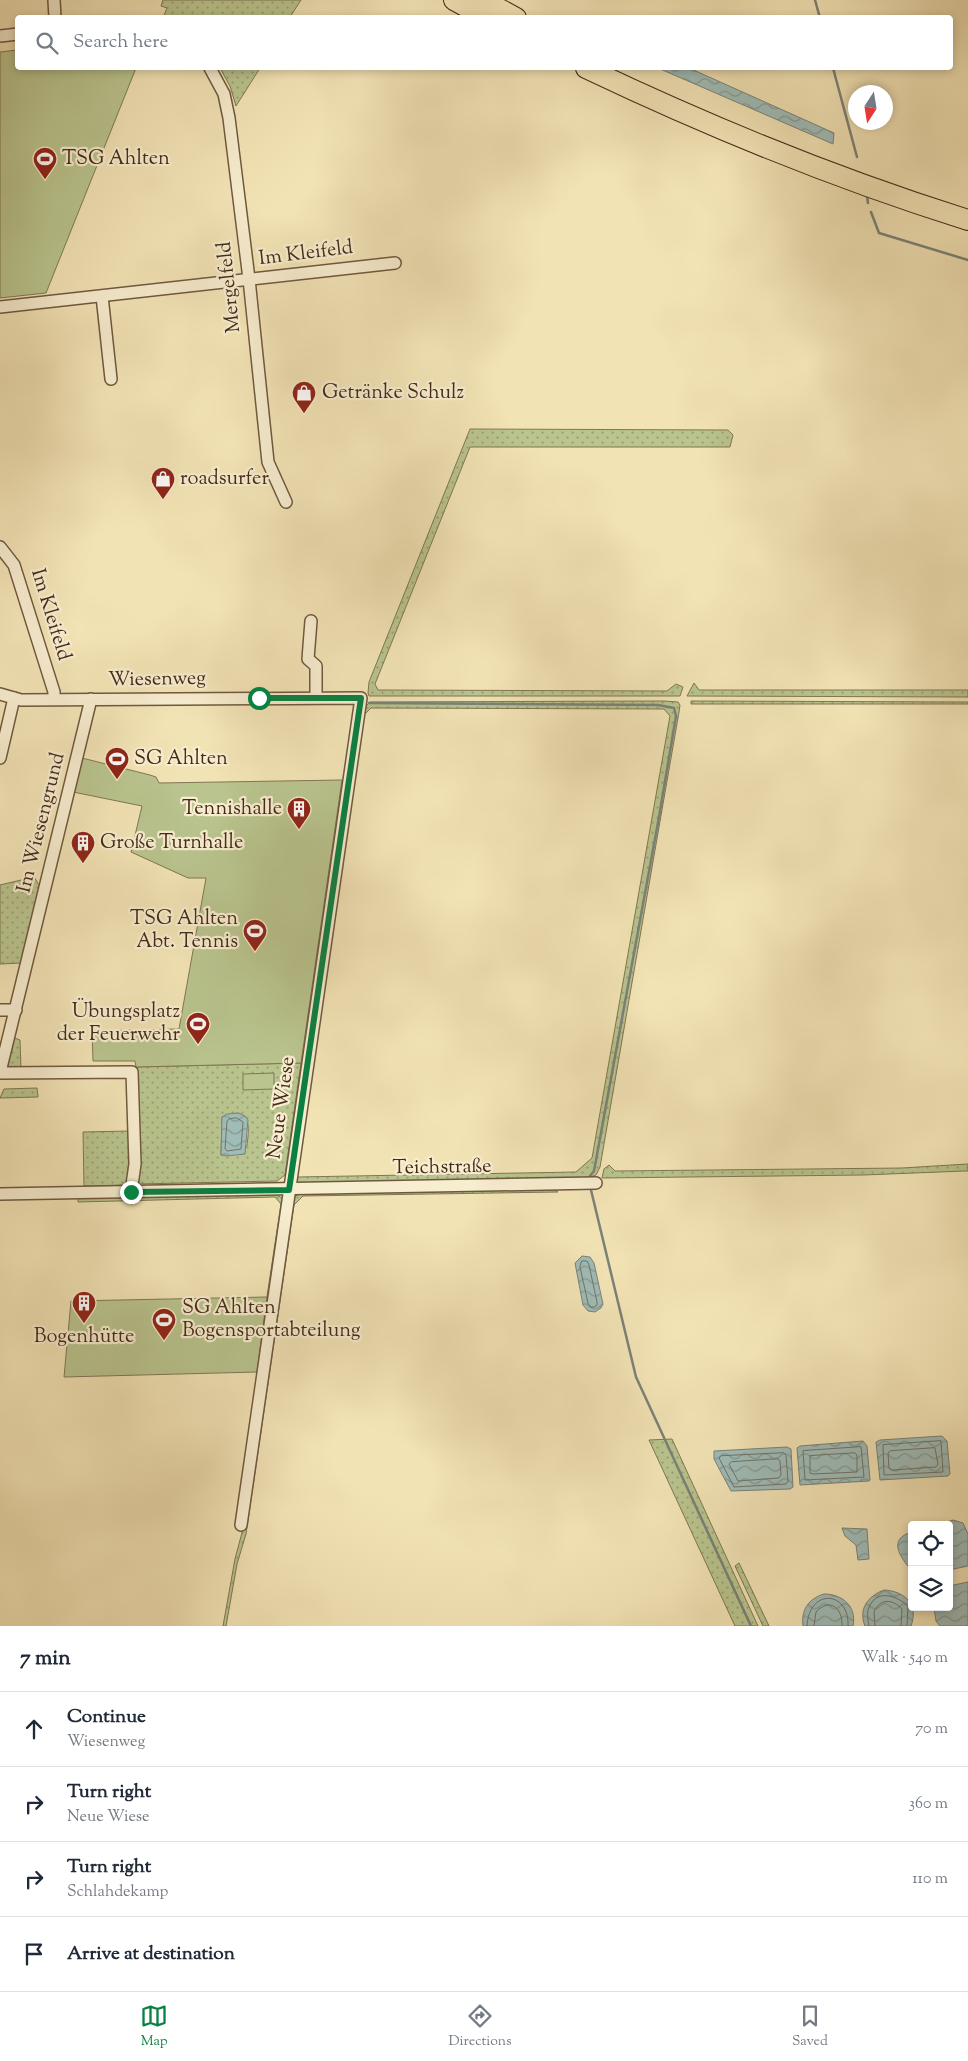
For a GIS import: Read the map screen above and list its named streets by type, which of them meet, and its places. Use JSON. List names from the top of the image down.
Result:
{
  "streets": {
    "street": [
      "Im Kleifeld",
      "Mergelfeld",
      "Wiesenweg",
      "Im Wiesengrund",
      "Neue Wiese",
      "Teichstraße"
    ]
  },
  "crossings": [
    ["Im Kleifeld", "Mergelfeld"],
    ["Im Kleifeld", "Wiesenweg"],
    ["Wiesenweg", "Im Wiesengrund"],
    ["Wiesenweg", "Neue Wiese"],
    ["Neue Wiese", "Teichstraße"]
  ],
  "places": {
    "sports": [
      "TSG Ahlten",
      "SG Ahlten",
      "TSG Ahlten Abt. Tennis",
      "Übungsplatz der Feuerwehr",
      "SG Ahlten Bogensportabteilung"
    ],
    "shop": ["Getränke Schulz", "roadsurfer"],
    "building": ["Tennishalle", "Große Turnhalle", "Bogenhütte"]
  },
  "north": "bottom",
  "page": {
    "search": "Search here",
    "heading": ["7 min", "Walk · 540 m"],
    "list": [
      ["Continue", "Wiesenweg", "70 m"],
      ["Turn right", "Neue Wiese", "360 m"],
      ["Turn right", "Schlahdekamp", "110 m"],
      "Arrive at destination"
    ],
    "nav": ["Map", "Directions", "Saved"]
  }
}
